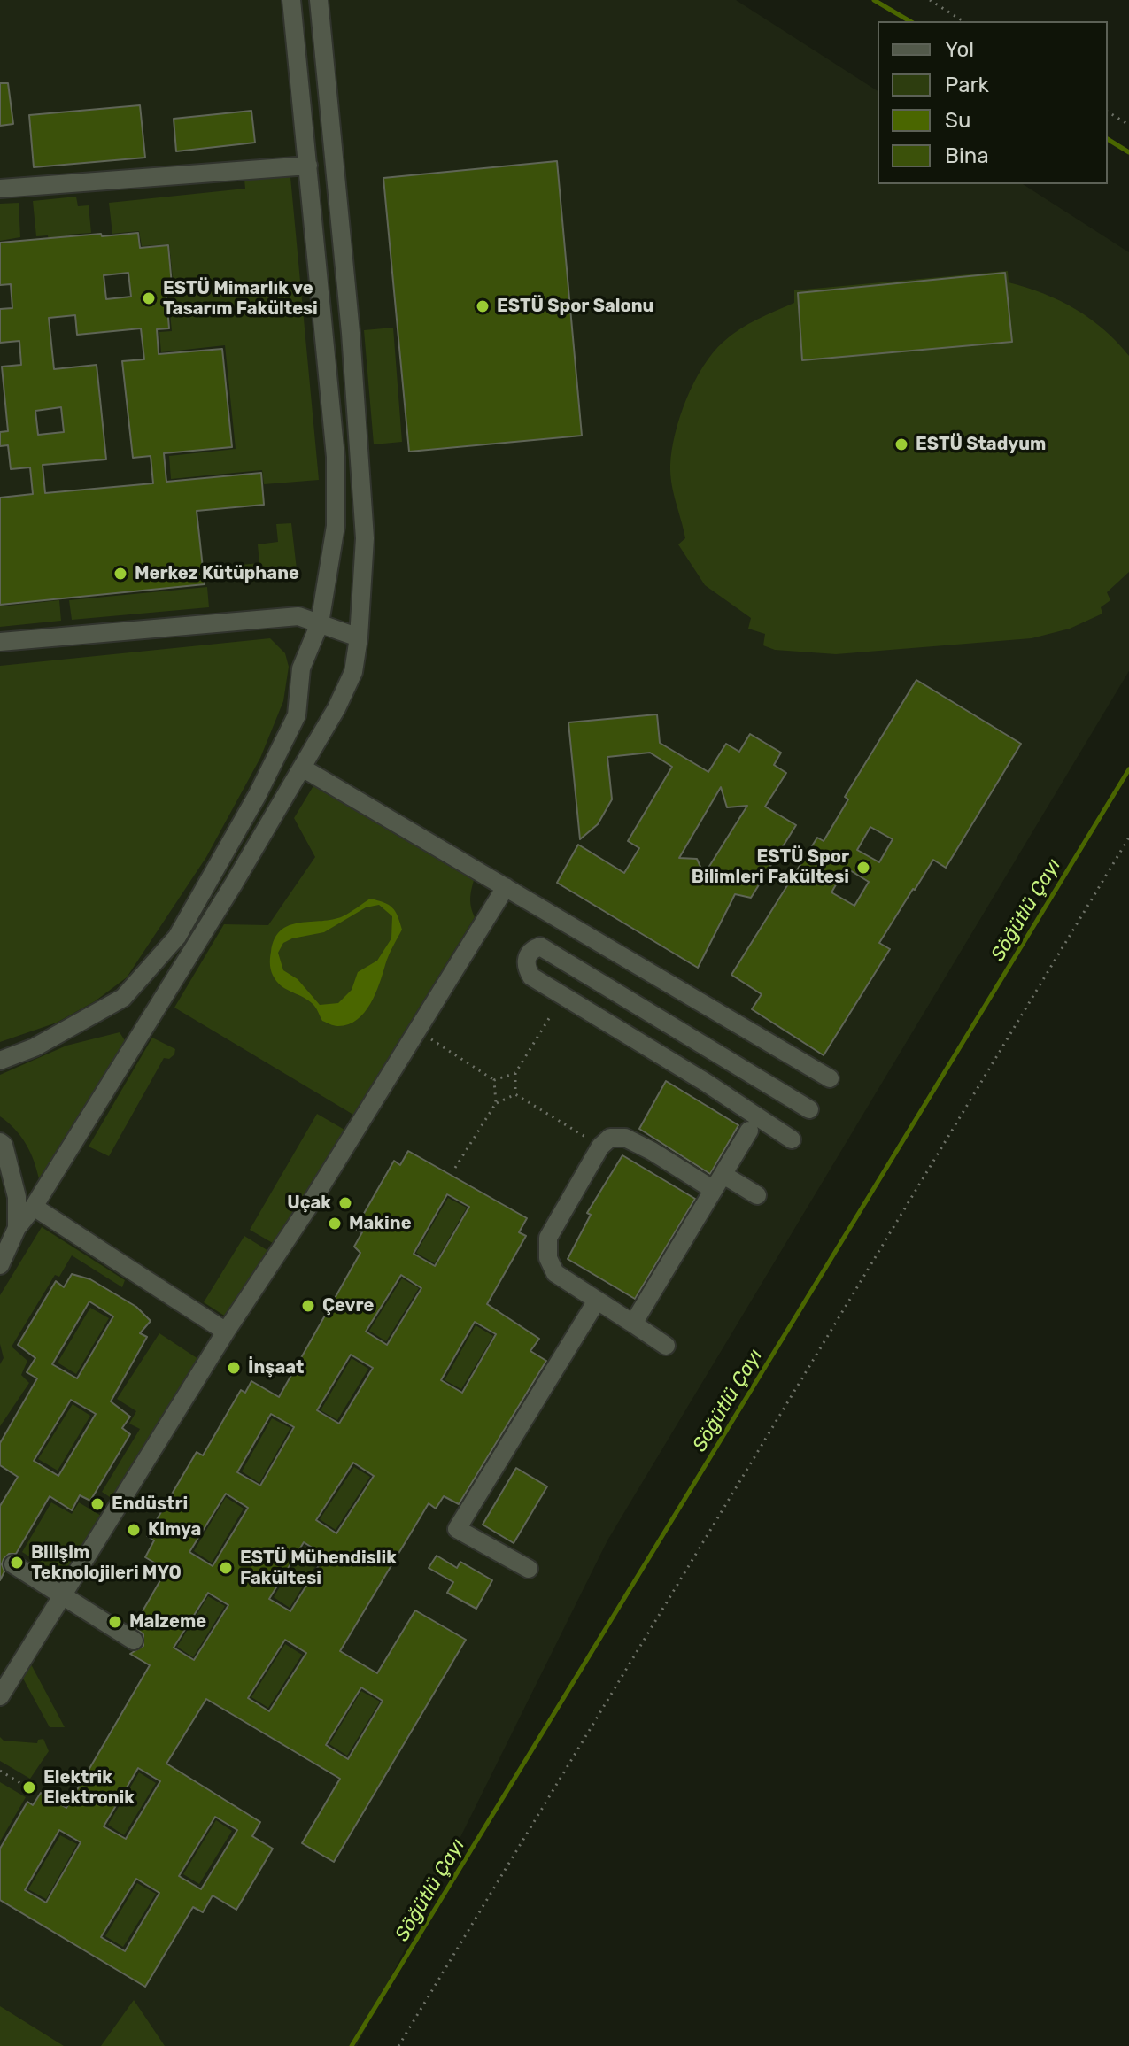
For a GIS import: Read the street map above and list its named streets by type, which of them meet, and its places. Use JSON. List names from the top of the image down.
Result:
{
  "water": ["Söğütlü Çayı"],
  "places": [
    "ESTÜ Mimarlık ve Tasarım Fakültesi",
    "ESTÜ Spor Salonu",
    "ESTÜ Stadyum",
    "Merkez Kütüphane",
    "ESTÜ Spor Bilimleri Fakültesi",
    "Uçak",
    "Makine",
    "Çevre",
    "İnşaat",
    "Endüstri",
    "Kimya",
    "Bilişim Teknolojileri MYO",
    "ESTÜ Mühendislik Fakültesi",
    "Malzeme",
    "Elektrik Elektronik"
  ],
  "legend": [
    "Yol",
    "Park",
    "Su",
    "Bina"
  ]
}
